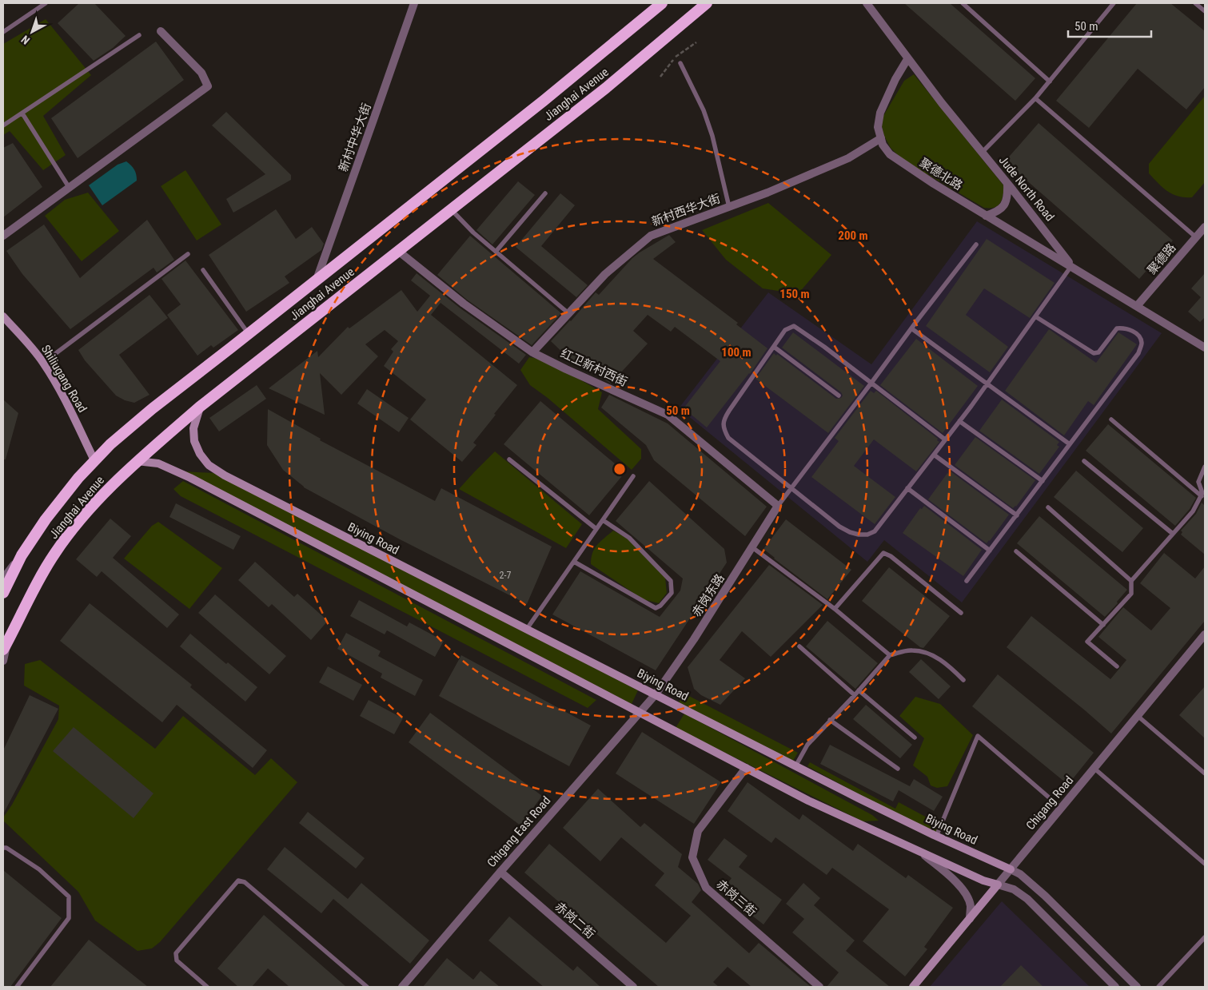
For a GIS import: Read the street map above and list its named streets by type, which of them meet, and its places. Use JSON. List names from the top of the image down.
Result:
{
  "streets": {
    "highway": ["Jianghai Avenue"],
    "main road": ["Shiliugang Road", "Biying Road", "Chigang Road"],
    "street": [
      "新村中华大街",
      "聚德北路",
      "Jude North Road",
      "新村西华大街",
      "聚德路",
      "红卫新村西街",
      "赤岗东路",
      "Chigang East Road",
      "赤岗三街",
      "赤岗二街"
    ]
  },
  "crossings": [
    ["Jianghai Avenue", "新村中华大街"],
    ["Jianghai Avenue", "红卫新村西街"],
    ["Jianghai Avenue", "Shiliugang Road"],
    ["Jianghai Avenue", "Biying Road"],
    ["聚德北路", "Jude North Road"],
    ["聚德北路", "新村西华大街"],
    ["Jude North Road", "聚德路"],
    ["新村西华大街", "红卫新村西街"],
    ["红卫新村西街", "赤岗东路"],
    ["Biying Road", "赤岗东路"],
    ["Biying Road", "Chigang Road"],
    ["Biying Road", "Chigang East Road"],
    ["赤岗东路", "Chigang East Road"],
    ["Chigang East Road", "赤岗二街"]
  ],
  "house_numbers": ["2-7"],
  "scale_bar": "50 m",
  "north": "bottom left",
  "rings": [
    "200 m",
    "150 m",
    "100 m",
    "50 m"
  ]
}
